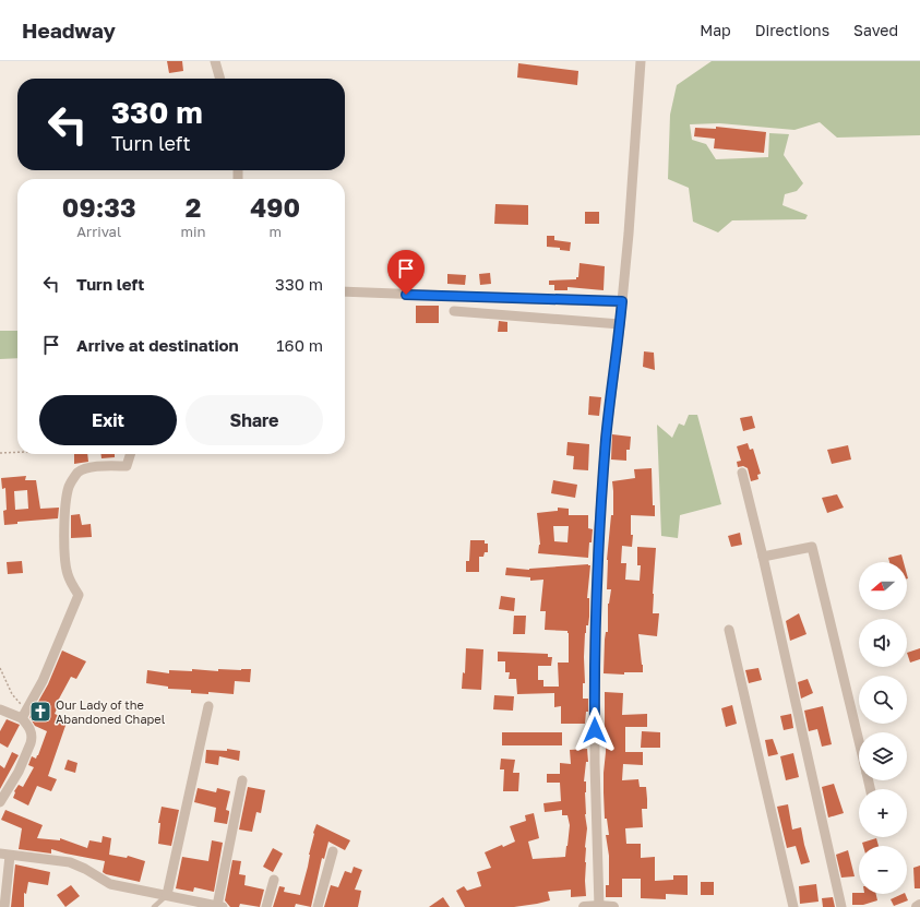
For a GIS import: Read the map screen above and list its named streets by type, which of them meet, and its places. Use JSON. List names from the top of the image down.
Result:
{
  "places": {
    "church": ["Our Lady of the Abandoned Chapel"]
  },
  "north": "left",
  "page": {
    "header": "Headway",
    "nav": ["Map", "Directions", "Saved"],
    "turn": ["330 m", "Turn left"],
    "eta": [
      "09:33",
      "Arrival",
      "2",
      "min",
      "490",
      "m"
    ],
    "list": [
      {
        "name": "Turn left",
        "value": "330 m"
      },
      {
        "name": "Arrive at destination",
        "value": "160 m"
      }
    ],
    "buttons": ["Exit", "Share"],
    "map_buttons": ["+", "−"]
  }
}
